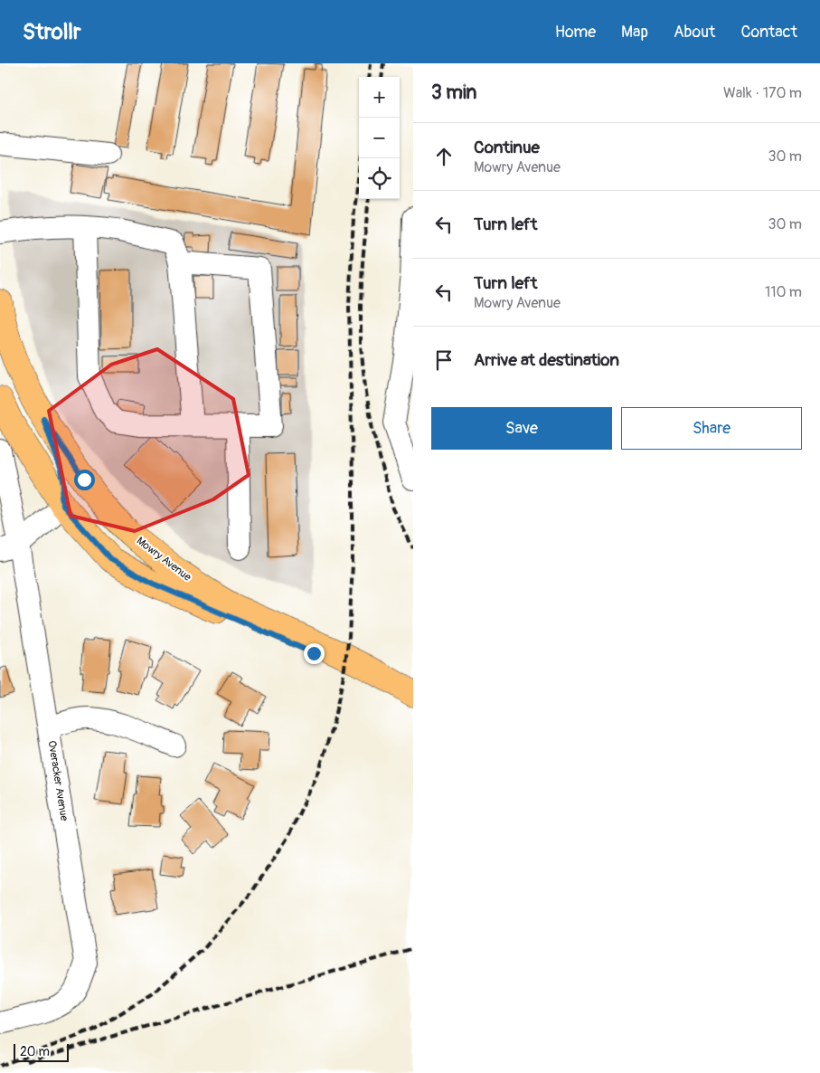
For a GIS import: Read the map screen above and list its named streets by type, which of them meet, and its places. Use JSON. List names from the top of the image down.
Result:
{
  "streets": {
    "main road": ["Mowry Avenue"],
    "street": ["Overacker Avenue"]
  },
  "scale_bar": "20 m",
  "page": {
    "header": "Strollr",
    "nav": [
      "Home",
      "Map",
      "About",
      "Contact"
    ],
    "heading": ["3 min", "Walk · 170 m"],
    "map_buttons": ["+", "−"],
    "list": [
      ["Continue", "Mowry Avenue", "30 m"],
      ["Turn left", "30 m"],
      ["Turn left", "Mowry Avenue", "110 m"],
      "Arrive at destination"
    ],
    "buttons": ["Save", "Share"],
    "scale": "20 m"
  }
}
